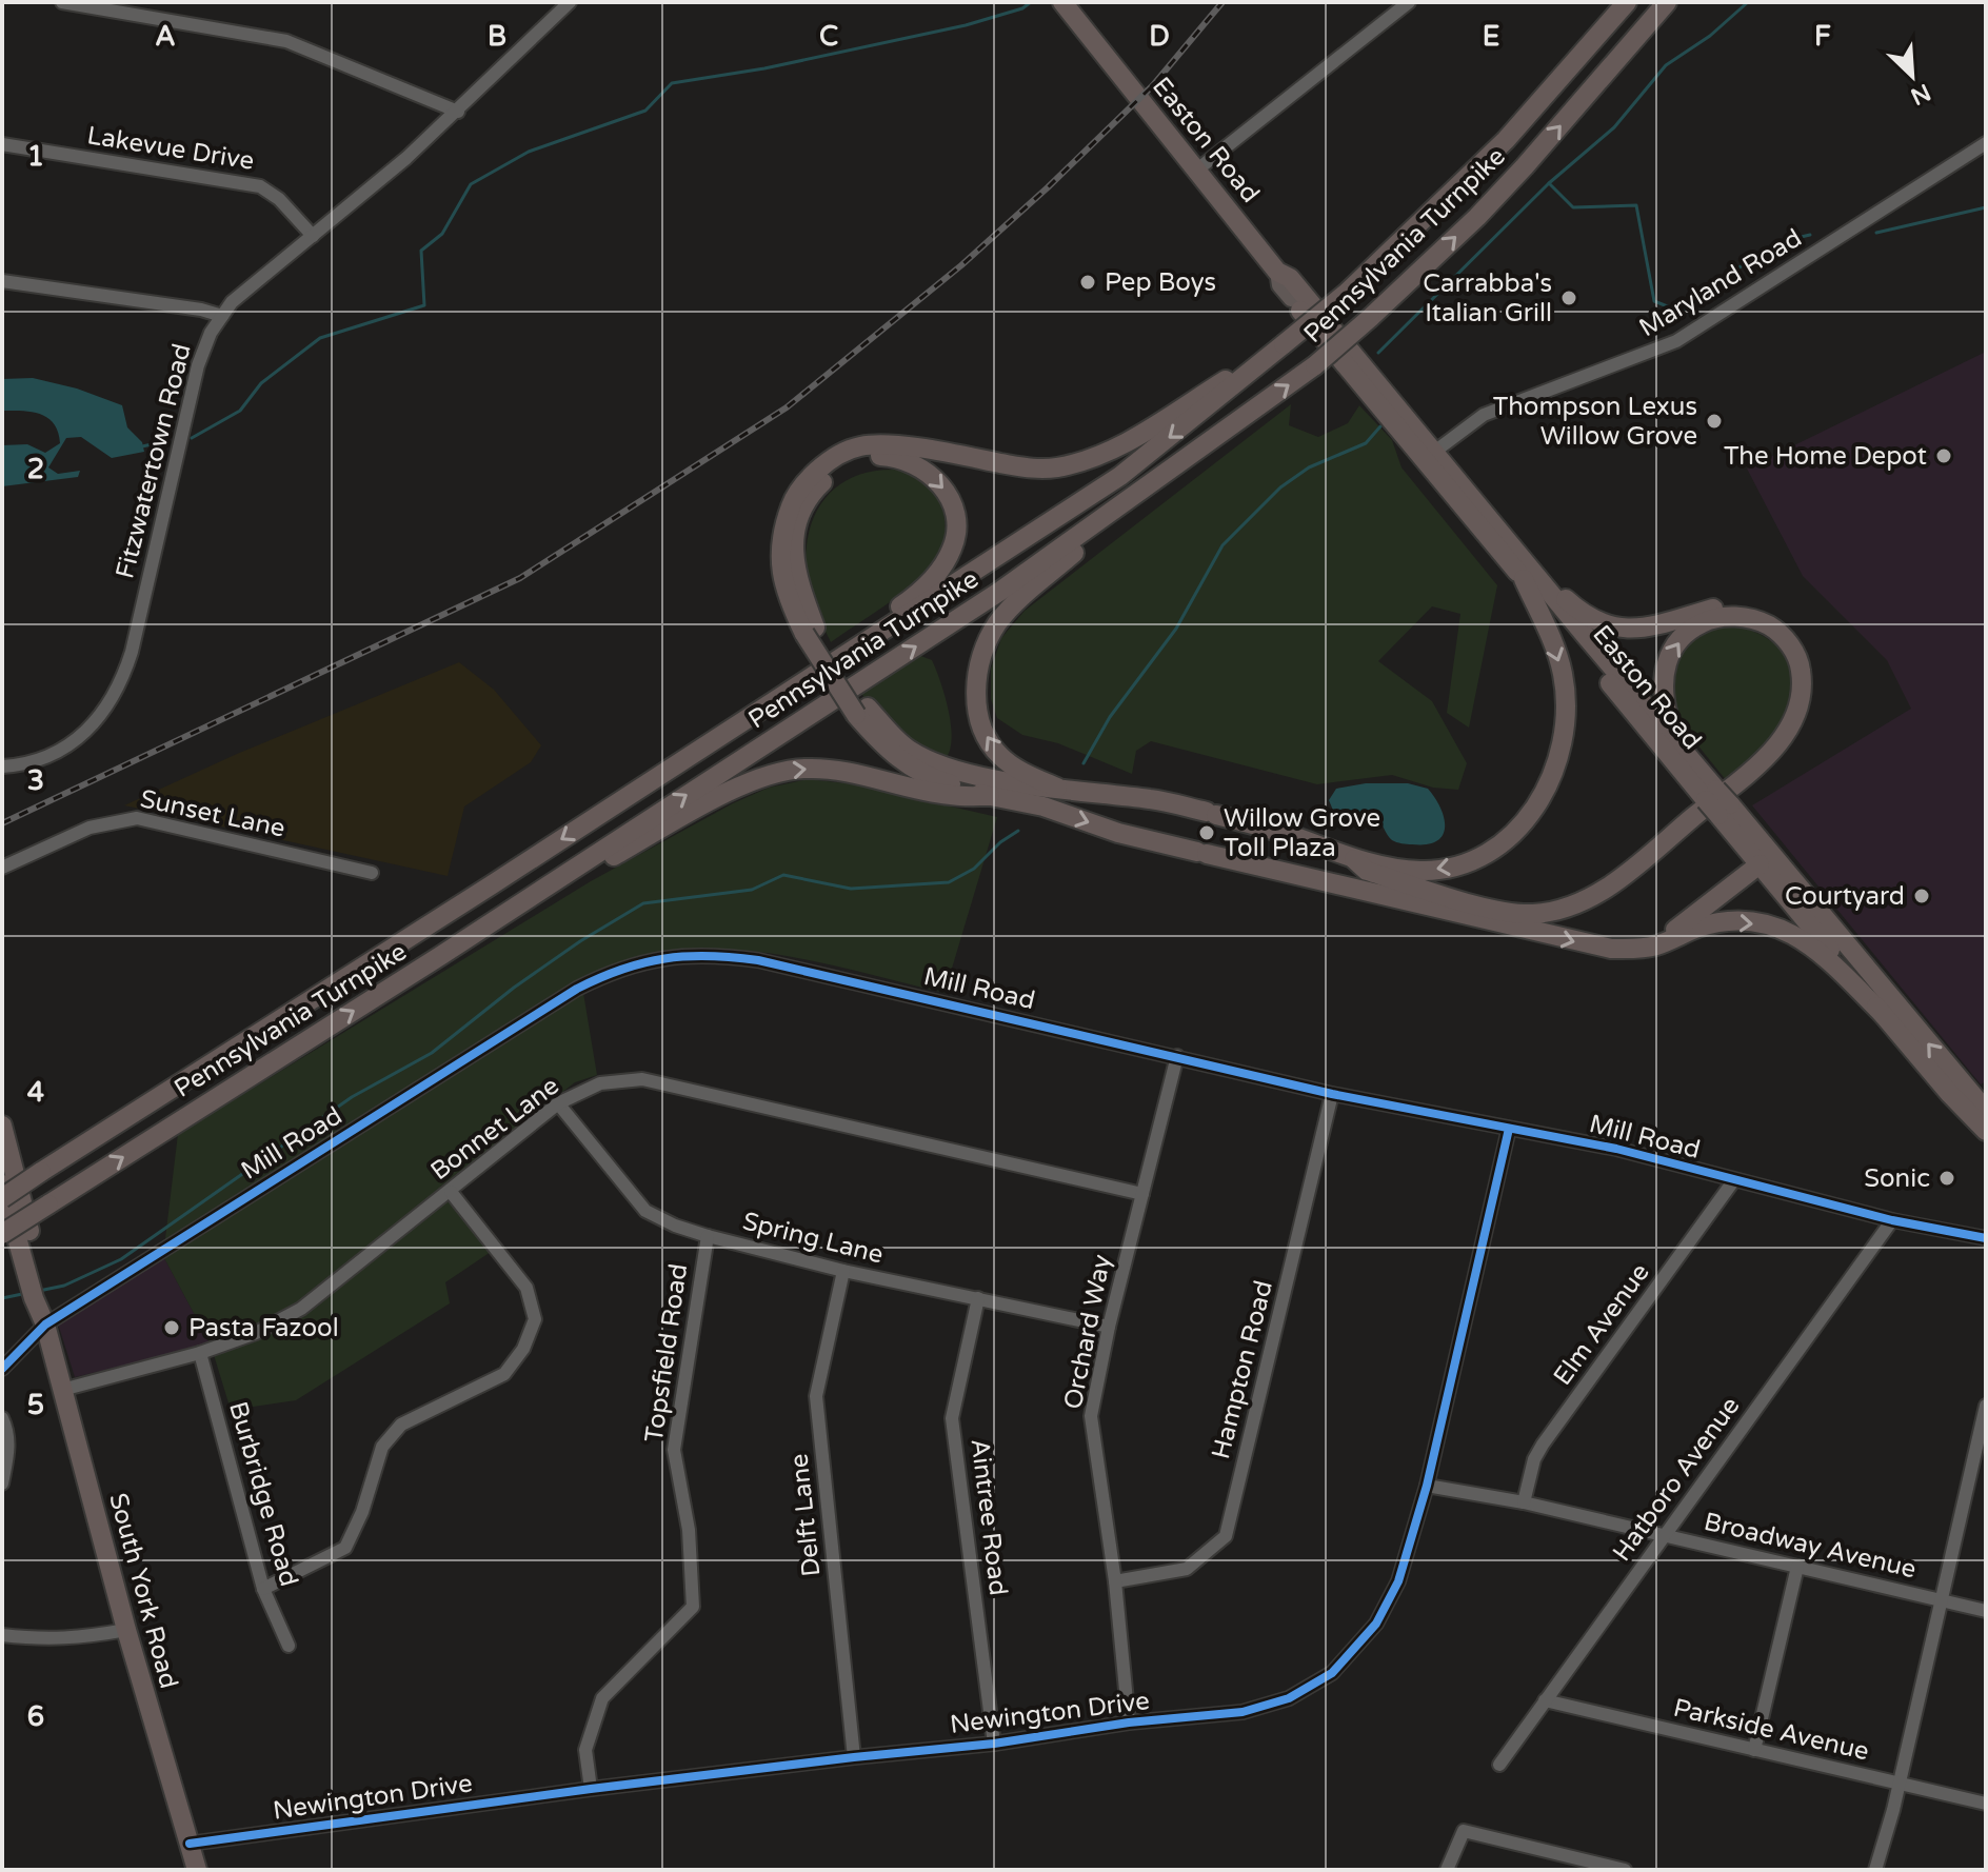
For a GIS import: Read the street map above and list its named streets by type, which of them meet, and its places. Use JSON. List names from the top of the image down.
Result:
{
  "streets": {
    "highway": ["Easton Road", "Pennsylvania Turnpike", "South York Road"],
    "street": [
      "Lakevue Drive",
      "Maryland Road",
      "Fitzwatertown Road",
      "Sunset Lane",
      "Mill Road",
      "Bonnet Lane",
      "Spring Lane",
      "Elm Avenue",
      "Orchard Way",
      "Topsfield Road",
      "Hampton Road",
      "Hatboro Avenue",
      "Burbridge Road",
      "Delft Lane",
      "Aintree Road",
      "Broadway Avenue",
      "Newington Drive",
      "Parkside Avenue"
    ]
  },
  "crossings": [
    ["Easton Road", "Maryland Road"],
    ["Lakevue Drive", "Fitzwatertown Road"],
    ["Mill Road", "Elm Avenue"],
    ["Mill Road", "Orchard Way"],
    ["Mill Road", "Hampton Road"],
    ["Mill Road", "Hatboro Avenue"],
    ["Mill Road", "South York Road"],
    ["Mill Road", "Newington Drive"],
    ["Bonnet Lane", "Spring Lane"],
    ["Bonnet Lane", "Orchard Way"],
    ["Bonnet Lane", "Burbridge Road"],
    ["Bonnet Lane", "South York Road"],
    ["Spring Lane", "Orchard Way"],
    ["Spring Lane", "Topsfield Road"],
    ["Spring Lane", "Delft Lane"],
    ["Spring Lane", "Aintree Road"],
    ["Elm Avenue", "Broadway Avenue"],
    ["Orchard Way", "Hampton Road"],
    ["Orchard Way", "Newington Drive"],
    ["Topsfield Road", "Newington Drive"],
    ["Hatboro Avenue", "Broadway Avenue"],
    ["Hatboro Avenue", "Parkside Avenue"],
    ["Delft Lane", "Newington Drive"],
    ["Aintree Road", "Newington Drive"],
    ["Broadway Avenue", "Newington Drive"],
    ["South York Road", "Newington Drive"]
  ],
  "places": [
    "Pep Boys",
    "Carrabba's Italian Grill",
    "Thompson Lexus Willow Grove",
    "The Home Depot",
    "Willow Grove Toll Plaza",
    "Courtyard",
    "Sonic",
    "Pasta Fazool"
  ],
  "north": "bottom right",
  "grid": {
    "columns": [
      "A",
      "B",
      "C",
      "D",
      "E",
      "F"
    ],
    "rows": [
      "1",
      "2",
      "3",
      "4",
      "5",
      "6"
    ]
  }
}
